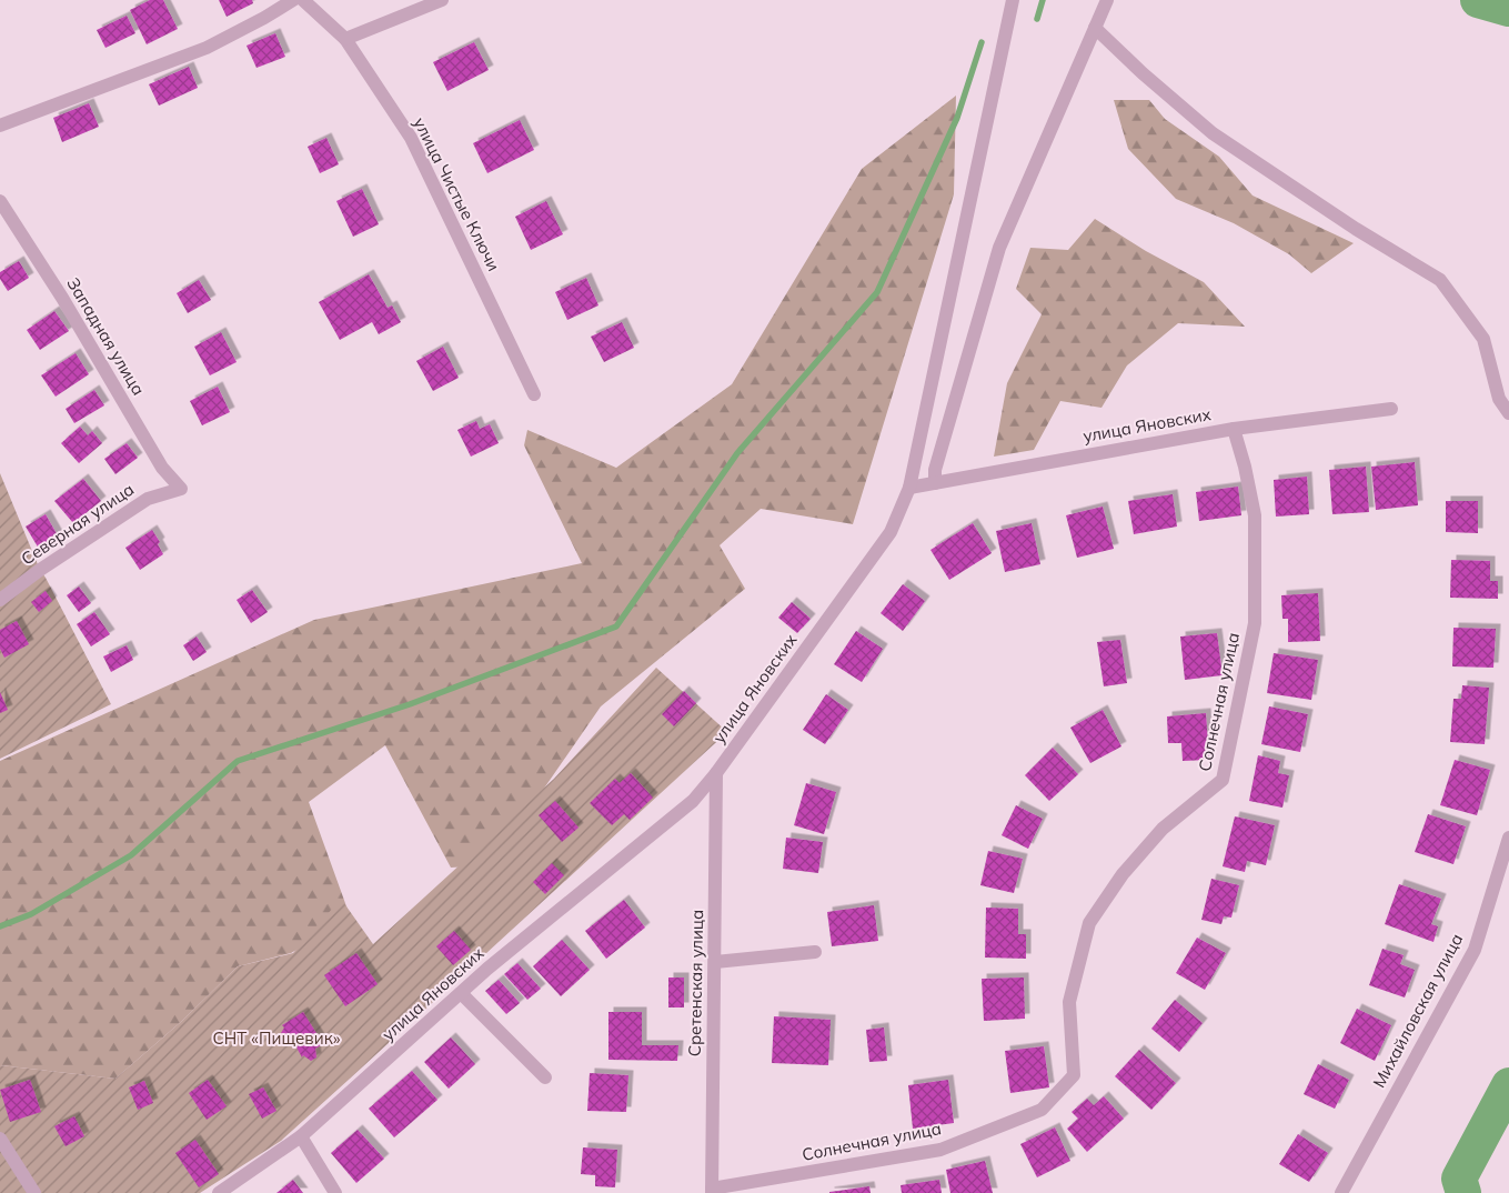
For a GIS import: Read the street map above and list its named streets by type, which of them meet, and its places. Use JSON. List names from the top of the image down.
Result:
{
  "streets": {
    "street": [
      "улица Чистые Ключи",
      "Западная улица",
      "улица Яновских",
      "Северная улица",
      "Солнечная улица",
      "Сретенская улица",
      "Михайловская улица"
    ]
  },
  "crossings": [
    ["Западная улица", "Северная улица"],
    ["улица Яновских", "Солнечная улица"],
    ["улица Яновских", "Сретенская улица"],
    ["Солнечная улица", "Сретенская улица"]
  ],
  "parks": ["СНТ «Пищевик»"]
}
